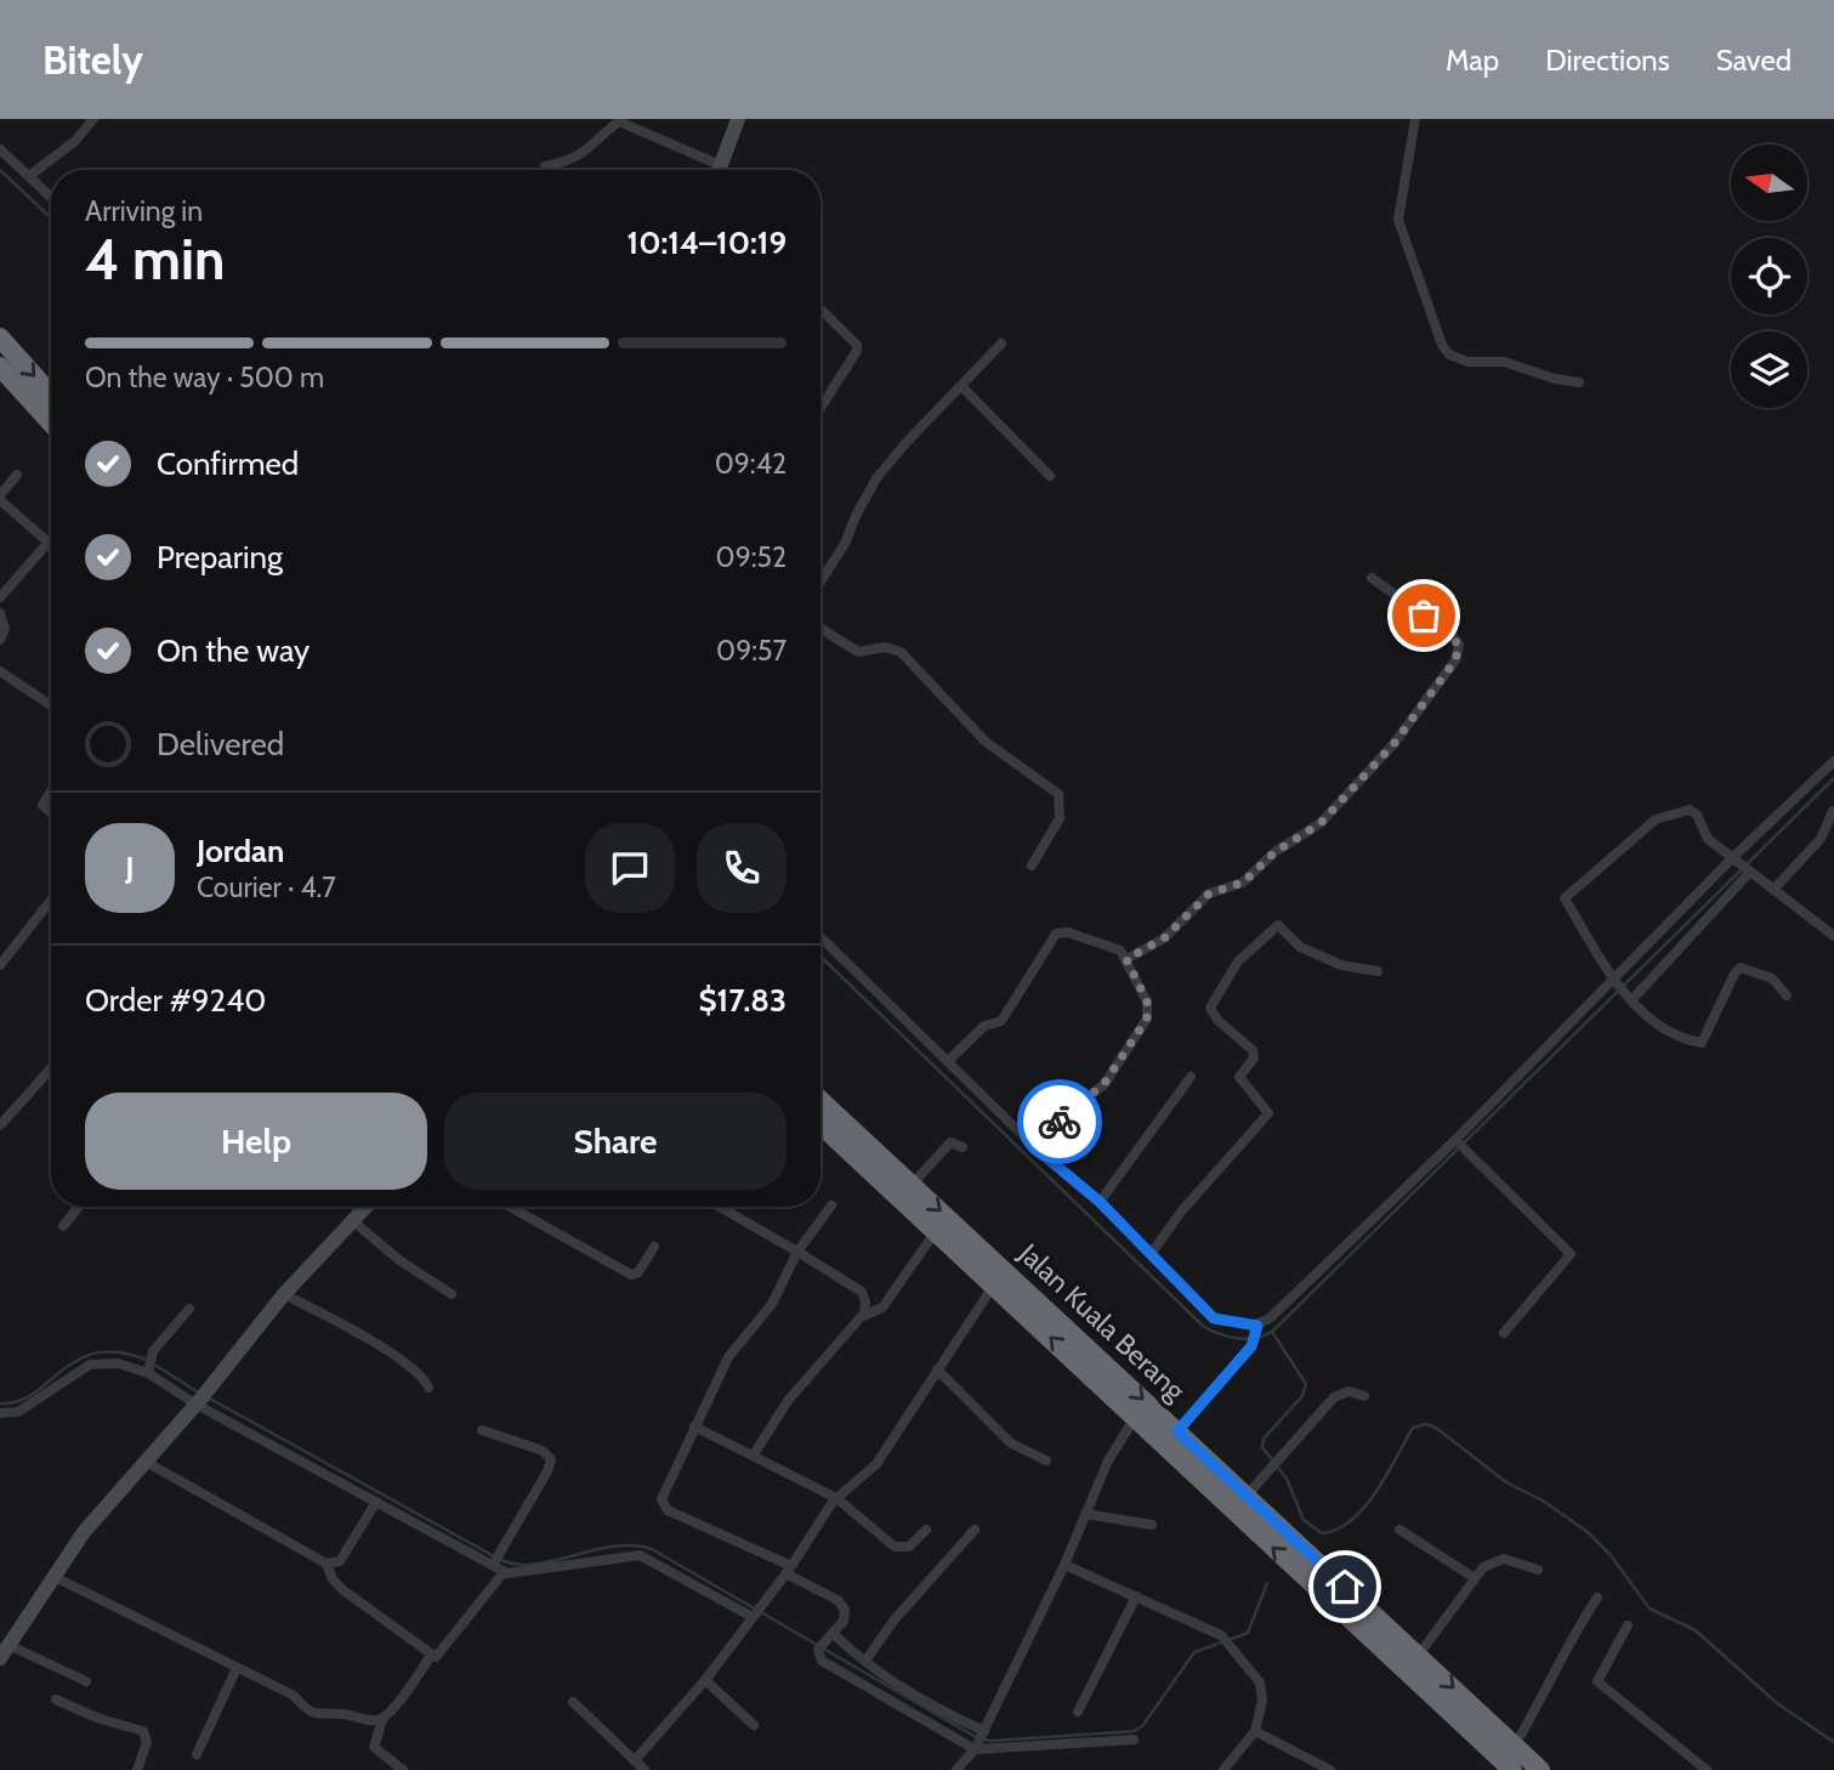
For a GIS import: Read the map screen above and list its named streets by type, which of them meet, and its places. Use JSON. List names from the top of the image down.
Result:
{
  "streets": {
    "highway": ["Jalan Kuala Berang"]
  },
  "north": "left",
  "page": {
    "header": "Bitely",
    "nav": ["Map", "Directions", "Saved"],
    "heading": ["4 min", "Arriving in", "10:14–10:19"],
    "panel": [
      "Jordan",
      "Courier · 4.7",
      "Order #9240",
      "$17.83"
    ],
    "bar": "On the way · 500 m",
    "list": [
      ["Confirmed", "09:42"],
      ["Preparing", "09:52"],
      ["On the way", "09:57"],
      "Delivered"
    ],
    "round": "J",
    "buttons": ["Help", "Share"]
  }
}
